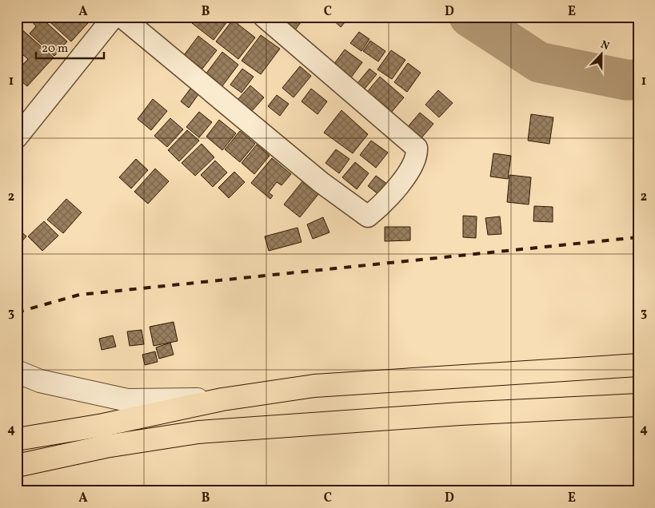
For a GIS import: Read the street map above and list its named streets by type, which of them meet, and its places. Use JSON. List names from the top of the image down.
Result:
{
  "scale_bar": "20 m",
  "north": "top",
  "grid": {
    "columns": [
      "A",
      "B",
      "C",
      "D",
      "E"
    ],
    "rows": [
      "1",
      "2",
      "3",
      "4"
    ]
  }
}
